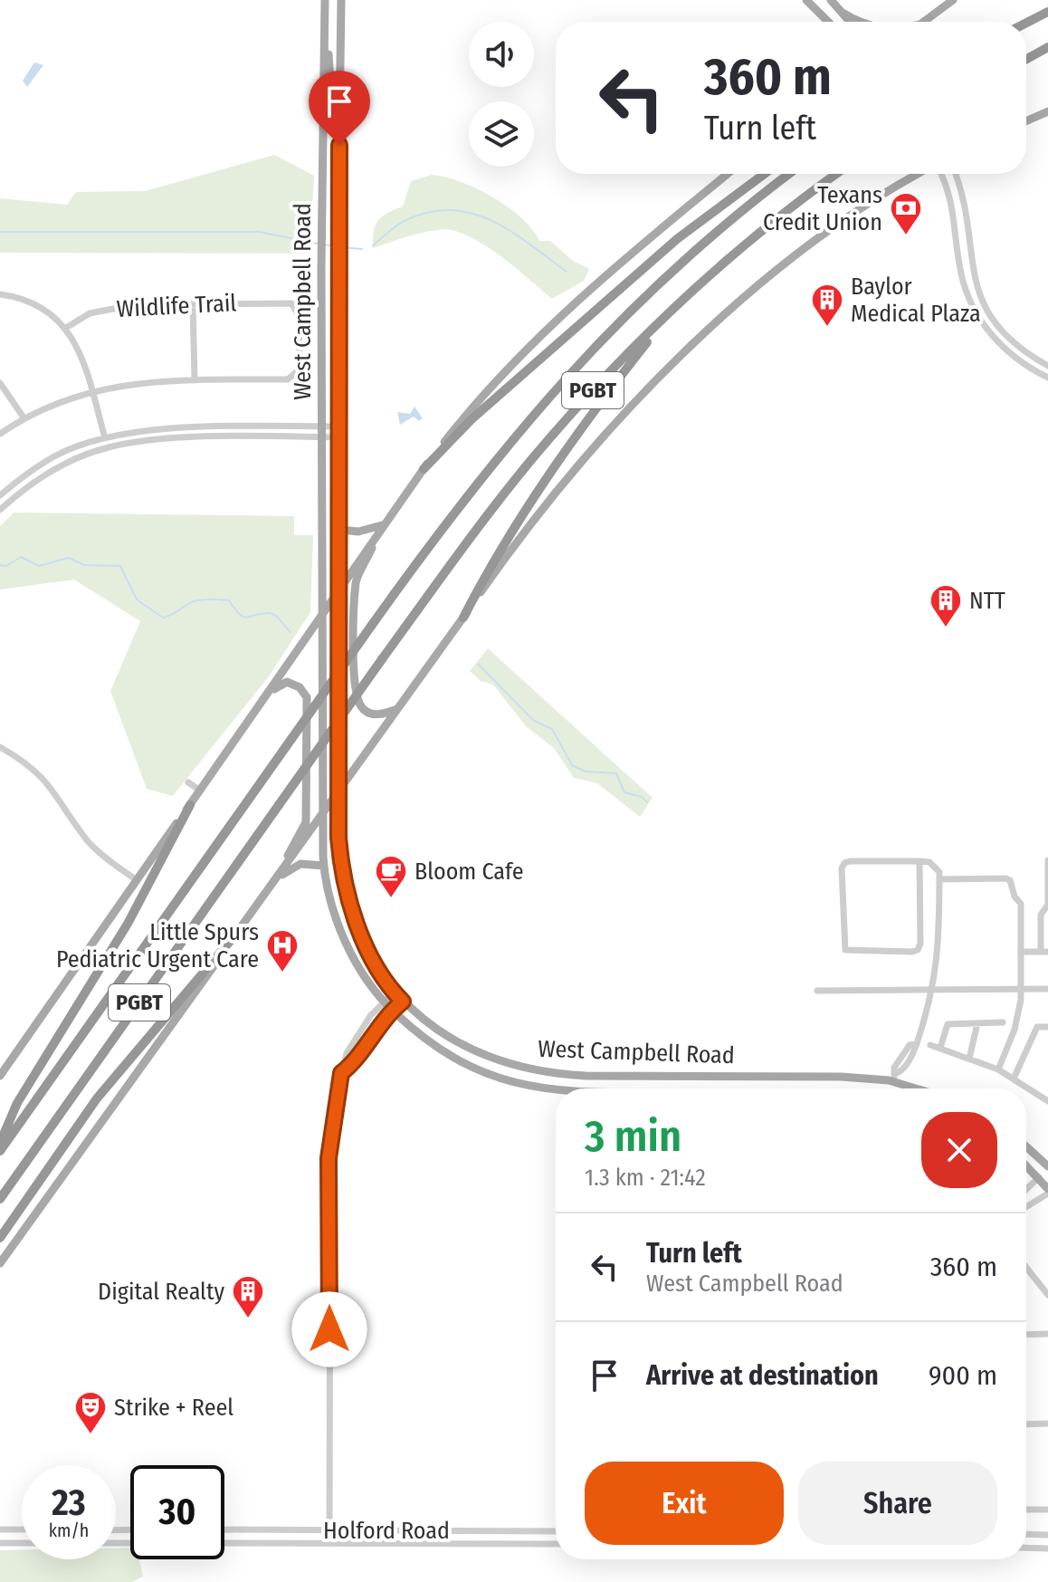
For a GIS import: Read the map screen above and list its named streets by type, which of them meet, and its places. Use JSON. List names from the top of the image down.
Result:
{
  "streets": {
    "highway": ["PGBT"],
    "main road": ["West Campbell Road"],
    "street": ["Wildlife Trail", "Holford Road"]
  },
  "places": {
    "bank": ["Texans Credit Union"],
    "building": ["Baylor Medical Plaza", "NTT", "Digital Realty"],
    "cafe": ["Bloom Cafe"],
    "hospital": ["Little Spurs Pediatric Urgent Care"],
    "theatre": ["Strike + Reel"]
  },
  "page": {
    "turn": ["360 m", "Turn left"],
    "heading": ["3 min", "1.3 km · 21:42"],
    "list": [
      {
        "name": "Turn left",
        "note": "West Campbell Road",
        "value": "360 m"
      },
      {
        "name": "Arrive at destination",
        "value": "900 m"
      }
    ],
    "buttons": ["Exit", "Share"],
    "speed": "23 km/h",
    "limit": "30"
  }
}
